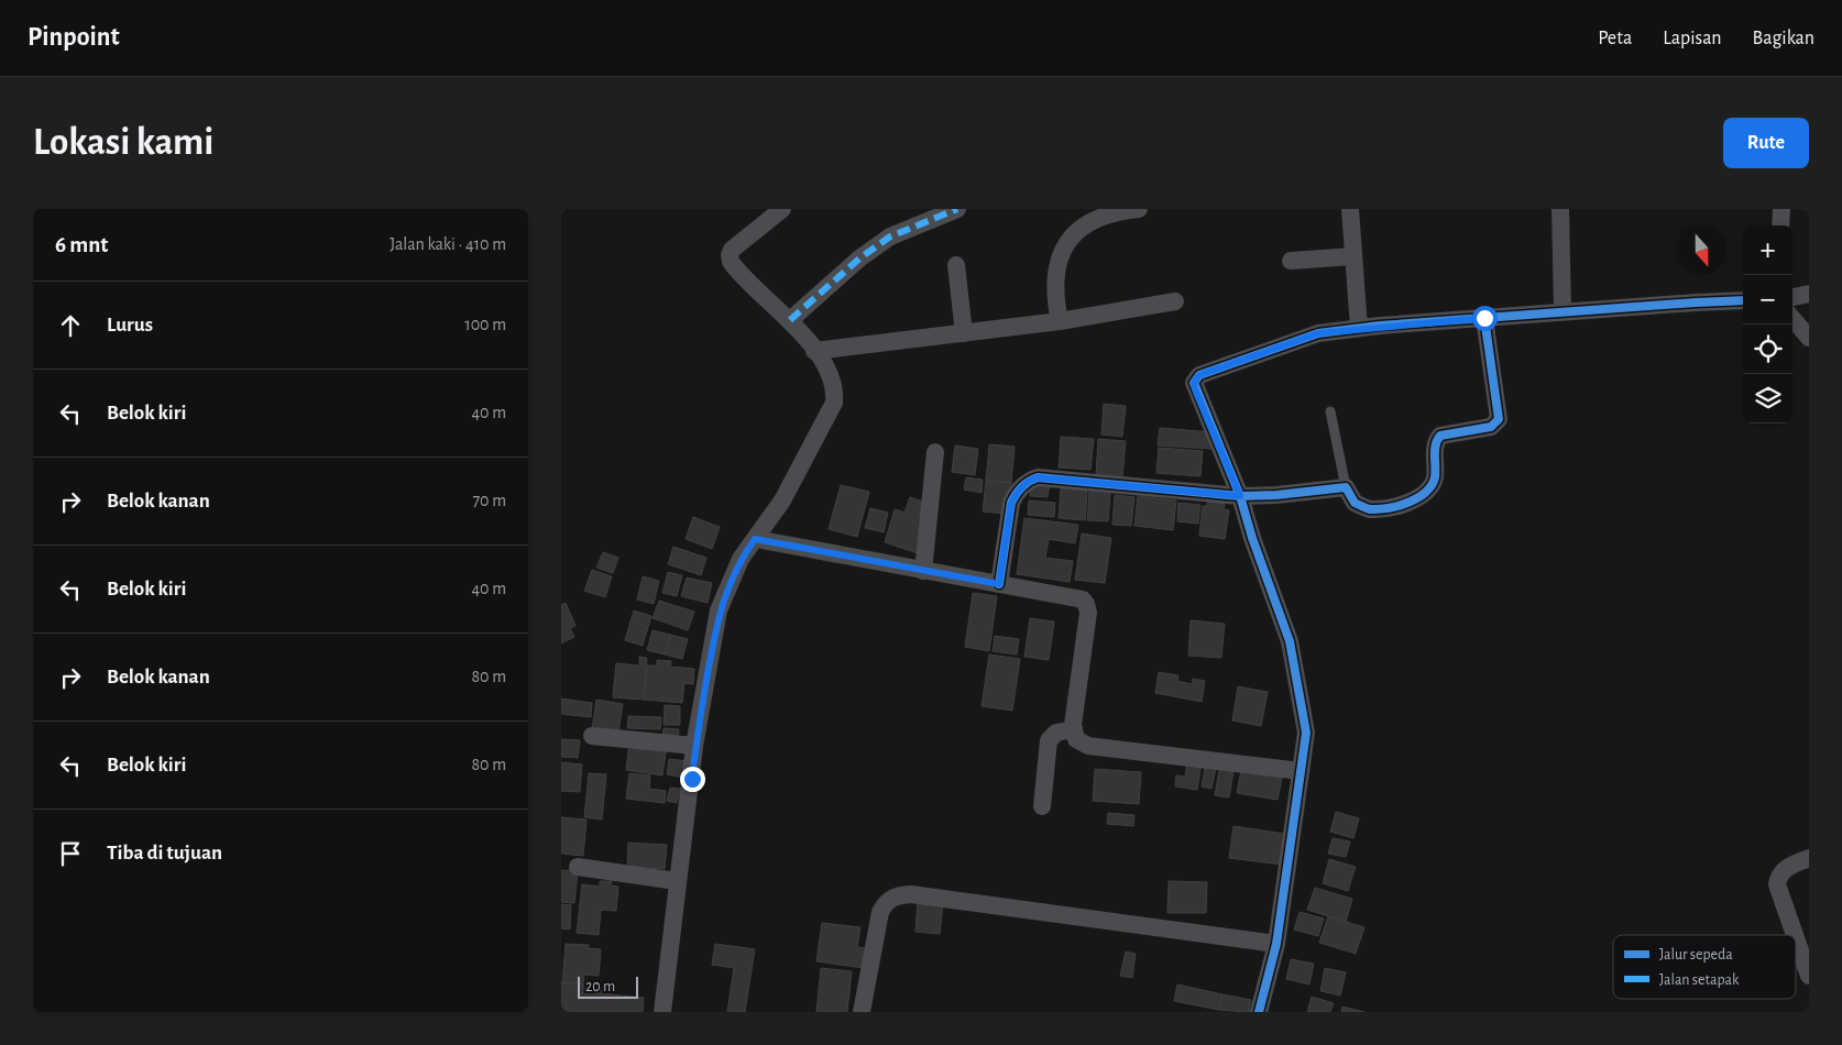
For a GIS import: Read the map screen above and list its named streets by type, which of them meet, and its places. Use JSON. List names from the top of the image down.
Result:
{
  "legend": ["Jalur sepeda", "Jalan setapak"],
  "scale_bar": "20 m",
  "north": "bottom",
  "page": {
    "header": "Pinpoint",
    "nav": ["Peta", "Lapisan", "Bagikan"],
    "buttons": "Rute",
    "title": "Lokasi kami",
    "heading": ["6 mnt", "Jalan kaki · 410 m"],
    "map_buttons": ["+", "−"],
    "list": [
      ["Lurus", "100 m"],
      ["Belok kiri", "40 m"],
      ["Belok kanan", "70 m"],
      ["Belok kiri", "40 m"],
      ["Belok kanan", "80 m"],
      ["Belok kiri", "80 m"],
      "Tiba di tujuan"
    ],
    "scale": "20 m"
  }
}
